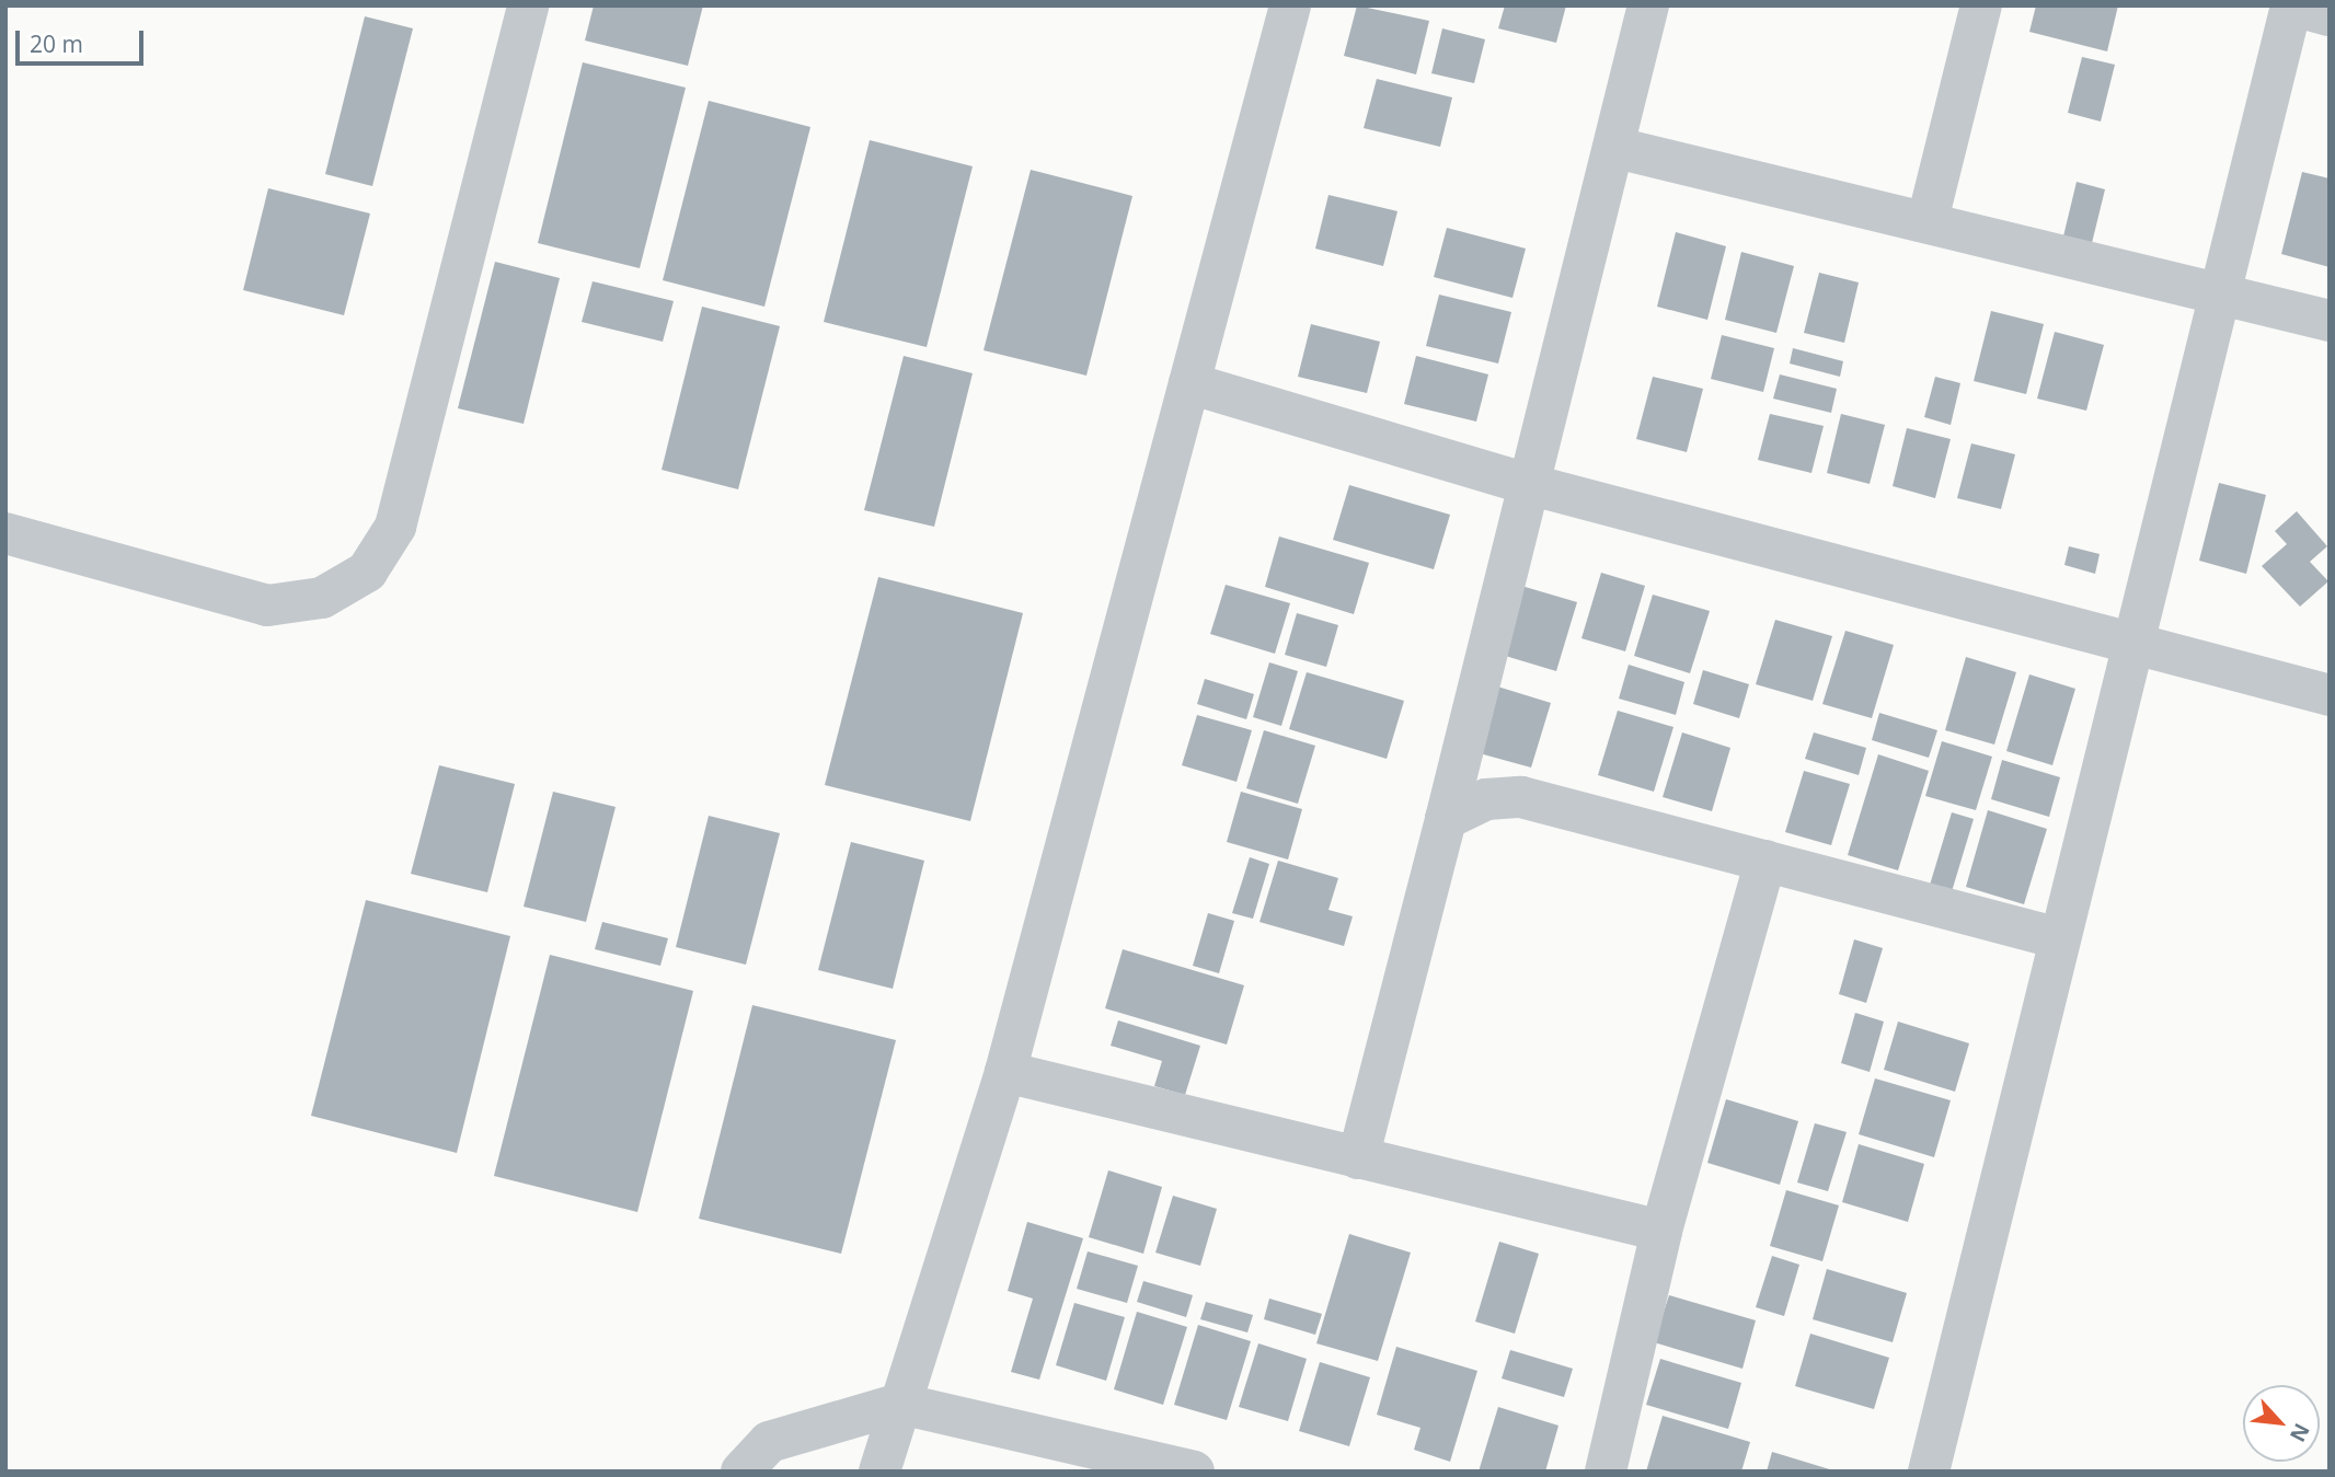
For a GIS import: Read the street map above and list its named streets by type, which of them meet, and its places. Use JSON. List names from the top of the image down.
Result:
{
  "scale_bar": "20 m",
  "north": "bottom right"
}
